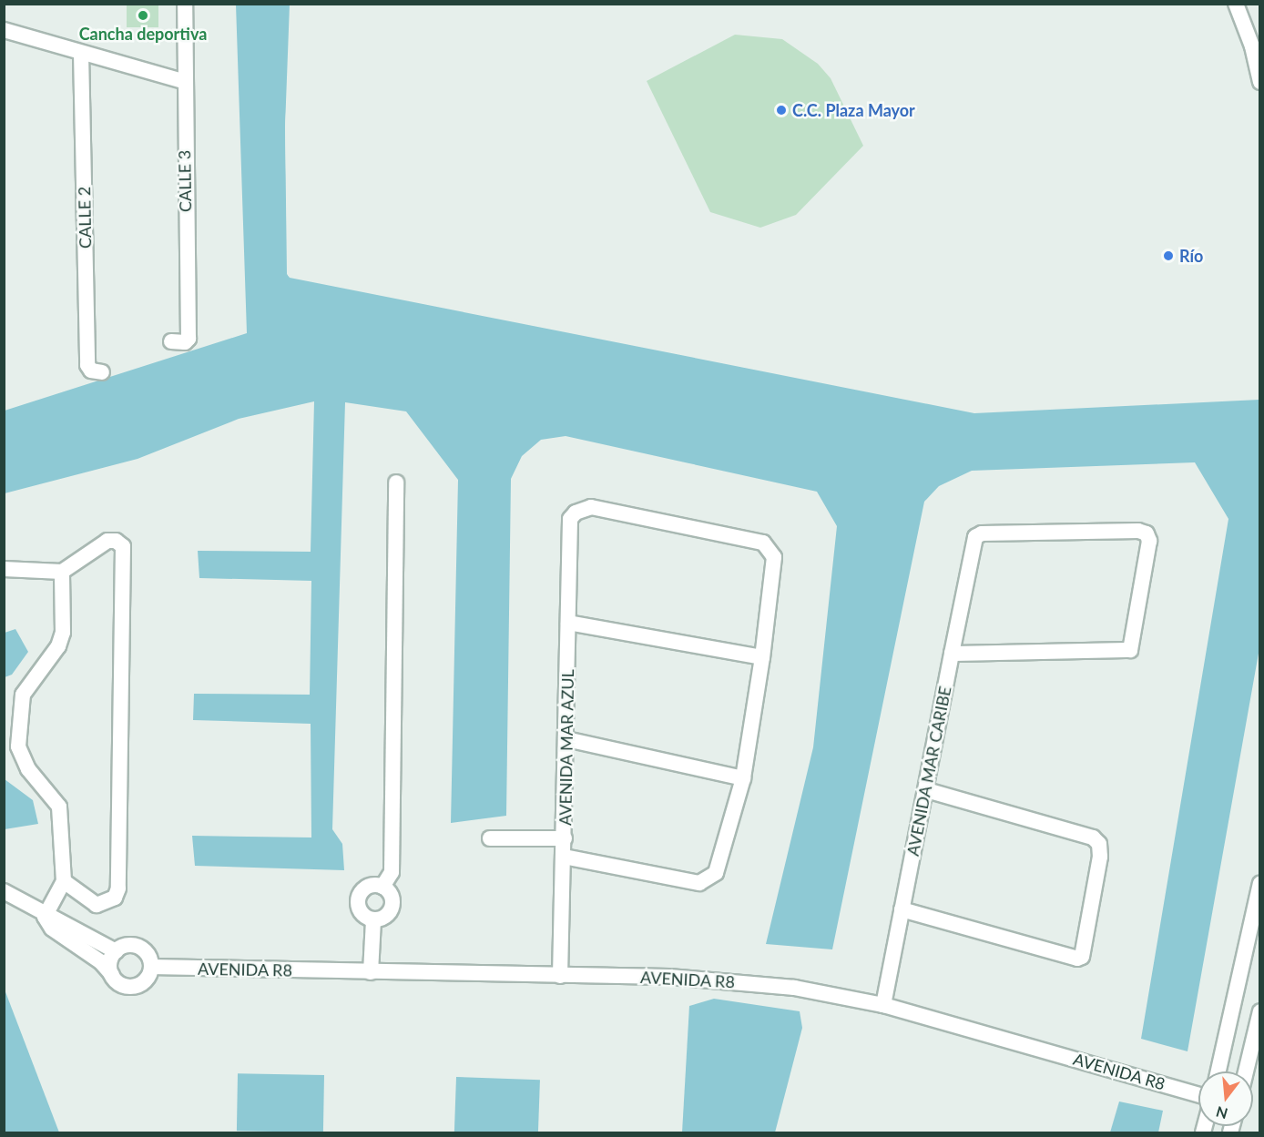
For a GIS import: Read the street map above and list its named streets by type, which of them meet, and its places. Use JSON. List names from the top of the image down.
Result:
{
  "streets": {
    "street": [
      "CALLE 3",
      "CALLE 2",
      "AVENIDA MAR AZUL",
      "AVENIDA MAR CARIBE",
      "AVENIDA R8"
    ]
  },
  "crossings": [
    ["AVENIDA MAR AZUL", "AVENIDA R8"],
    ["AVENIDA MAR CARIBE", "AVENIDA R8"]
  ],
  "places": ["Cancha deportiva", "C.C. Plaza Mayor", "Río"],
  "north": "bottom"
}
